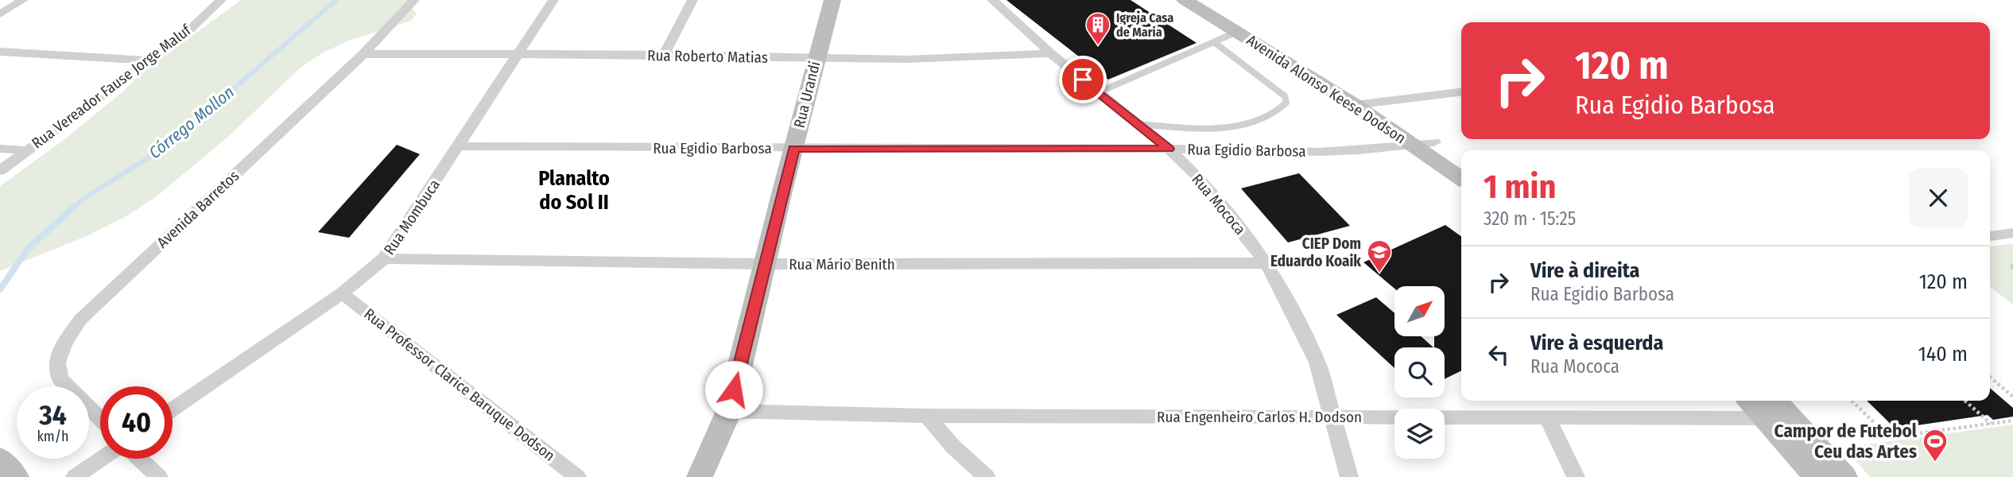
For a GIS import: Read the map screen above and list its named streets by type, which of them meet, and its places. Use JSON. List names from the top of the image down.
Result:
{
  "streets": {
    "street": [
      "Rua Roberto Matias",
      "Rua Vereador Fause Jorge Maluf",
      "Avenida Alonso Keese Dodson",
      "Rua Urandi",
      "Rua Egidio Barbosa",
      "Rua Mococa",
      "Avenida Barretos",
      "Rua Mombuca",
      "Rua Mário Benith",
      "Rua Professor Clarice Baruque Dodson",
      "Rua Engenheiro Carlos H. Dodson"
    ]
  },
  "crossings": [
    ["Rua Roberto Matias", "Rua Urandi"],
    ["Rua Roberto Matias", "Rua Mococa"],
    ["Rua Roberto Matias", "Avenida Barretos"],
    ["Rua Roberto Matias", "Rua Mombuca"],
    ["Avenida Alonso Keese Dodson", "Rua Egidio Barbosa"],
    ["Rua Urandi", "Rua Egidio Barbosa"],
    ["Rua Urandi", "Rua Mário Benith"],
    ["Rua Urandi", "Rua Engenheiro Carlos H. Dodson"],
    ["Rua Egidio Barbosa", "Rua Mococa"],
    ["Rua Egidio Barbosa", "Rua Mombuca"],
    ["Rua Mococa", "Rua Mário Benith"],
    ["Rua Mococa", "Rua Engenheiro Carlos H. Dodson"],
    ["Rua Mombuca", "Rua Mário Benith"],
    ["Rua Mombuca", "Rua Professor Clarice Baruque Dodson"]
  ],
  "districts": ["Planalto do Sol II"],
  "water": ["Córrego Mollon"],
  "places": {
    "building": ["Igreja Casa de Maria"],
    "school or university": ["CIEP Dom Eduardo Koaik"],
    "sports": ["Campor de Futebol Ceu das Artes"]
  },
  "north": "top right",
  "page": {
    "turn": ["120 m", "Rua Egidio Barbosa"],
    "heading": ["1 min", "320 m · 15:25"],
    "list": [
      {
        "name": "Vire à direita",
        "note": "Rua Egidio Barbosa",
        "value": "120 m"
      },
      {
        "name": "Vire à esquerda",
        "note": "Rua Mococa",
        "value": "140 m"
      }
    ],
    "speed": "34 km/h",
    "limit": "40"
  }
}
